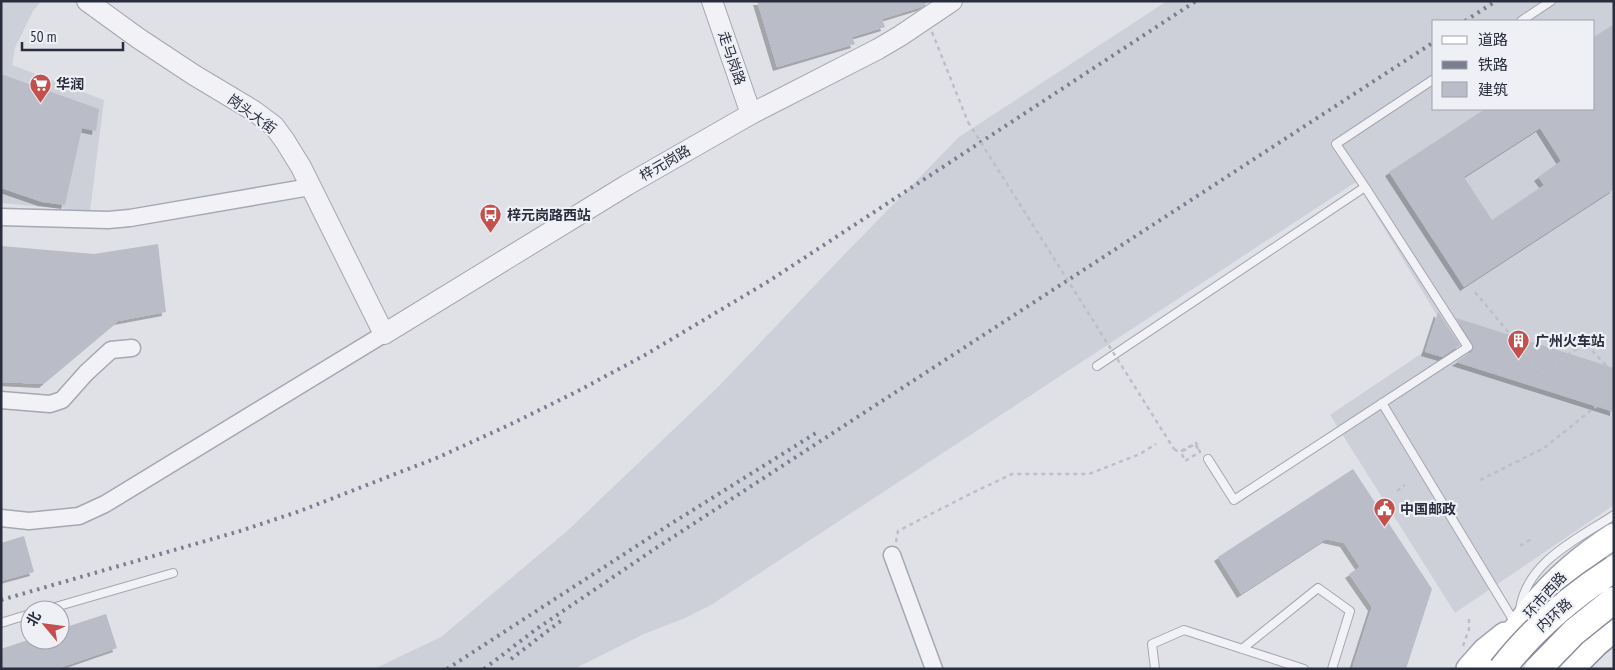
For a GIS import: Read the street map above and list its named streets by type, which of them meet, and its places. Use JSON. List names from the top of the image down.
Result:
{
  "streets": {
    "highway": ["内环路"],
    "main road": ["环市西路"],
    "street": ["走马岗路", "岗头大街", "梓元岗路"]
  },
  "crossings": [
    ["走马岗路", "梓元岗路"],
    ["岗头大街", "梓元岗路"]
  ],
  "places": {
    "supermarket": ["华润"],
    "bus stop": ["梓元岗路西站"],
    "building": ["广州火车站"],
    "public building": ["中国邮政"]
  },
  "legend": ["道路", "铁路", "建筑"],
  "scale_bar": "50 m",
  "north": "top left"
}
